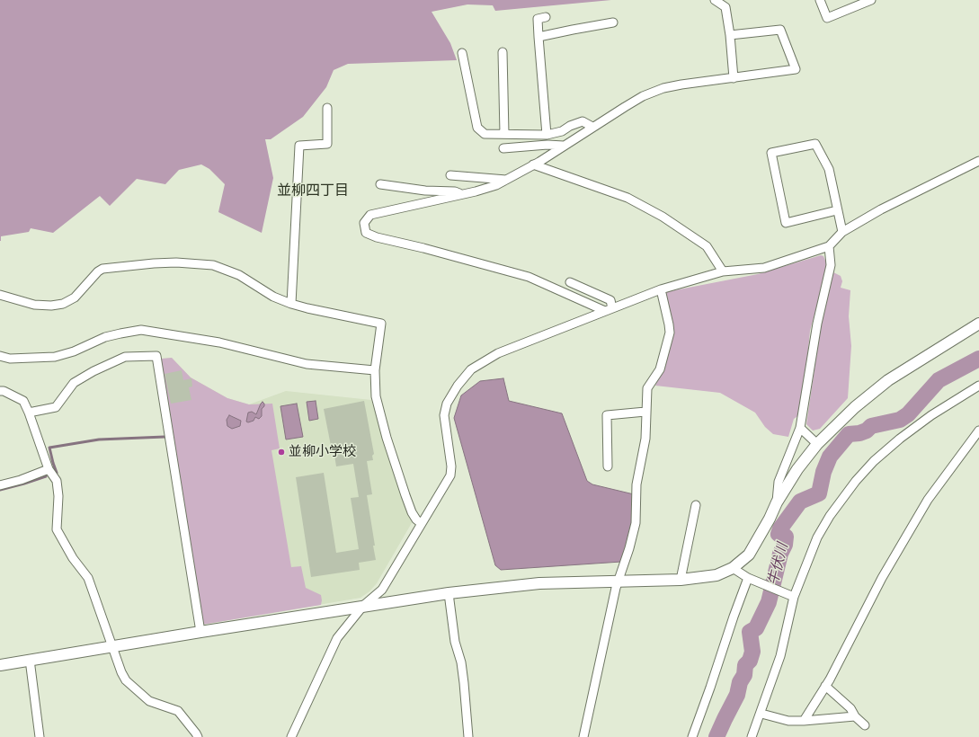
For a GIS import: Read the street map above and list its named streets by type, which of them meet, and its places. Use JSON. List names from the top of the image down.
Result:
{
  "districts": ["並柳四丁目"],
  "water": ["牛伏川"],
  "places": ["並柳小学校"]
}
